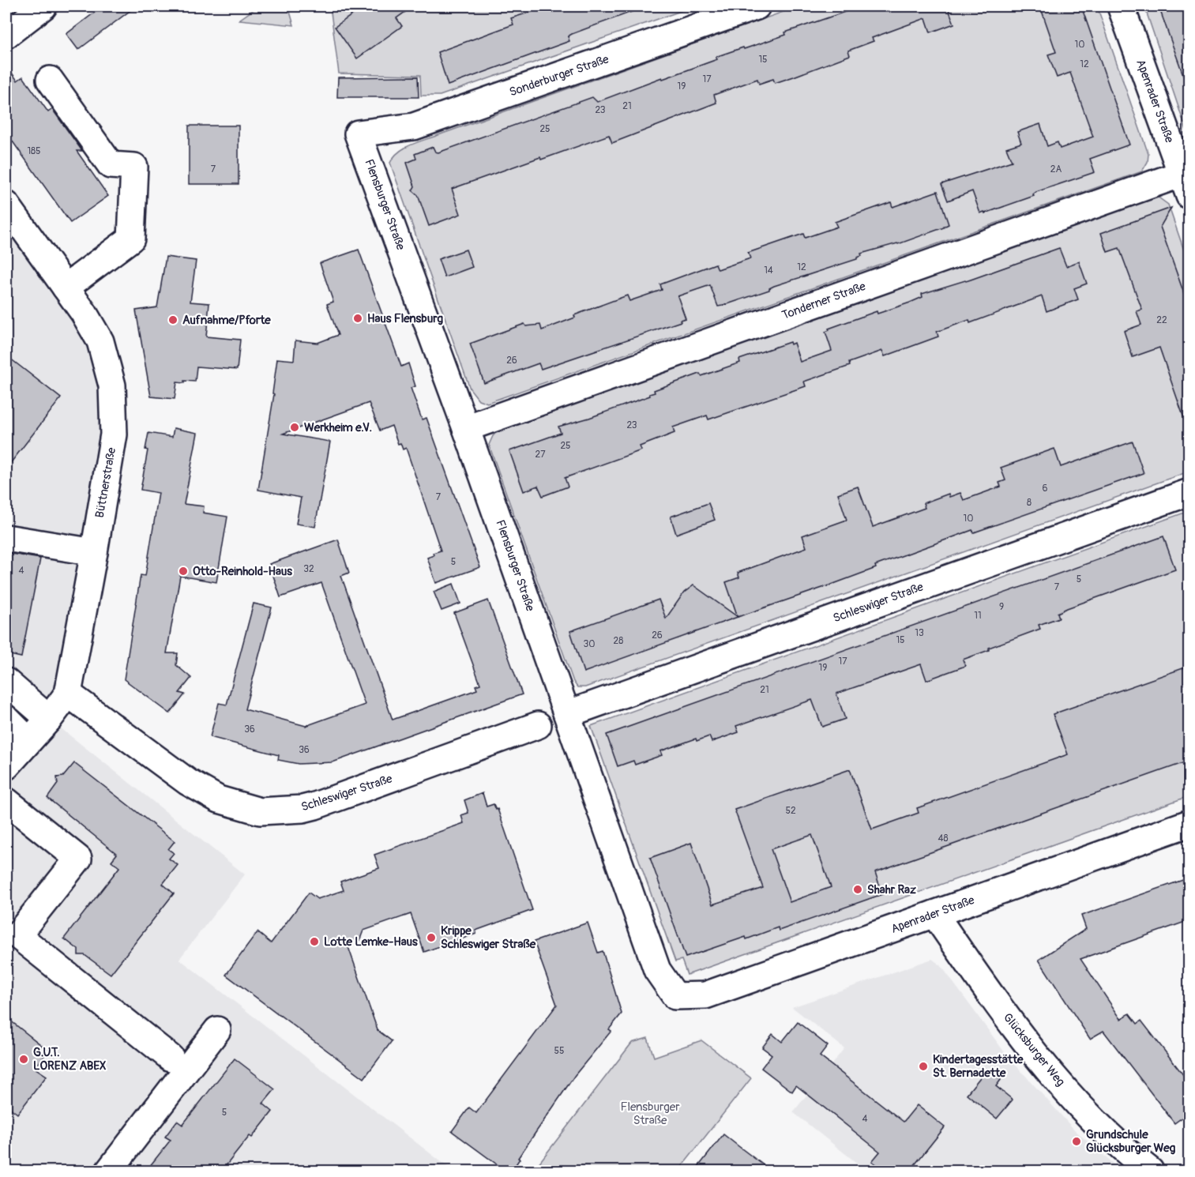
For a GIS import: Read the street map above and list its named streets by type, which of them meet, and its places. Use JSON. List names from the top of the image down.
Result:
{
  "streets": {
    "street": [
      "Sonderburger Straße",
      "Apenrader Straße",
      "Flensburger Straße",
      "Tonderner Straße",
      "Büttnerstraße",
      "Schleswiger Straße",
      "Glücksburger Weg"
    ]
  },
  "crossings": [
    ["Sonderburger Straße", "Flensburger Straße"],
    ["Apenrader Straße", "Flensburger Straße"],
    ["Apenrader Straße", "Tonderner Straße"],
    ["Apenrader Straße", "Glücksburger Weg"],
    ["Flensburger Straße", "Tonderner Straße"],
    ["Flensburger Straße", "Schleswiger Straße"],
    ["Büttnerstraße", "Schleswiger Straße"]
  ],
  "parks": ["Flensburger Straße"],
  "places": [
    "Haus Flensburg",
    "Aufnahme/Pforte",
    "Werkheim e.V.",
    "Otto-Reinhold-Haus",
    "Shahr Raz",
    "Krippe Schleswiger Straße",
    "Lotte Lemke-Haus",
    "G.U.T. LORENZ ABEX",
    "Kindertagesstätte St. Bernadette",
    "Grundschule Glücksburger Weg"
  ],
  "house_numbers": [
    "10",
    "15",
    "12",
    "17",
    "19",
    "21",
    "23",
    "25",
    "185",
    "7",
    "2A",
    "12",
    "14",
    "22",
    "26",
    "23",
    "25",
    "27",
    "6",
    "7",
    "8",
    "10",
    "5",
    "32",
    "4",
    "5",
    "7",
    "9",
    "11",
    "13",
    "26",
    "15",
    "28",
    "30",
    "17",
    "19",
    "21",
    "36",
    "36",
    "52",
    "48",
    "55",
    "5",
    "4"
  ]
}
